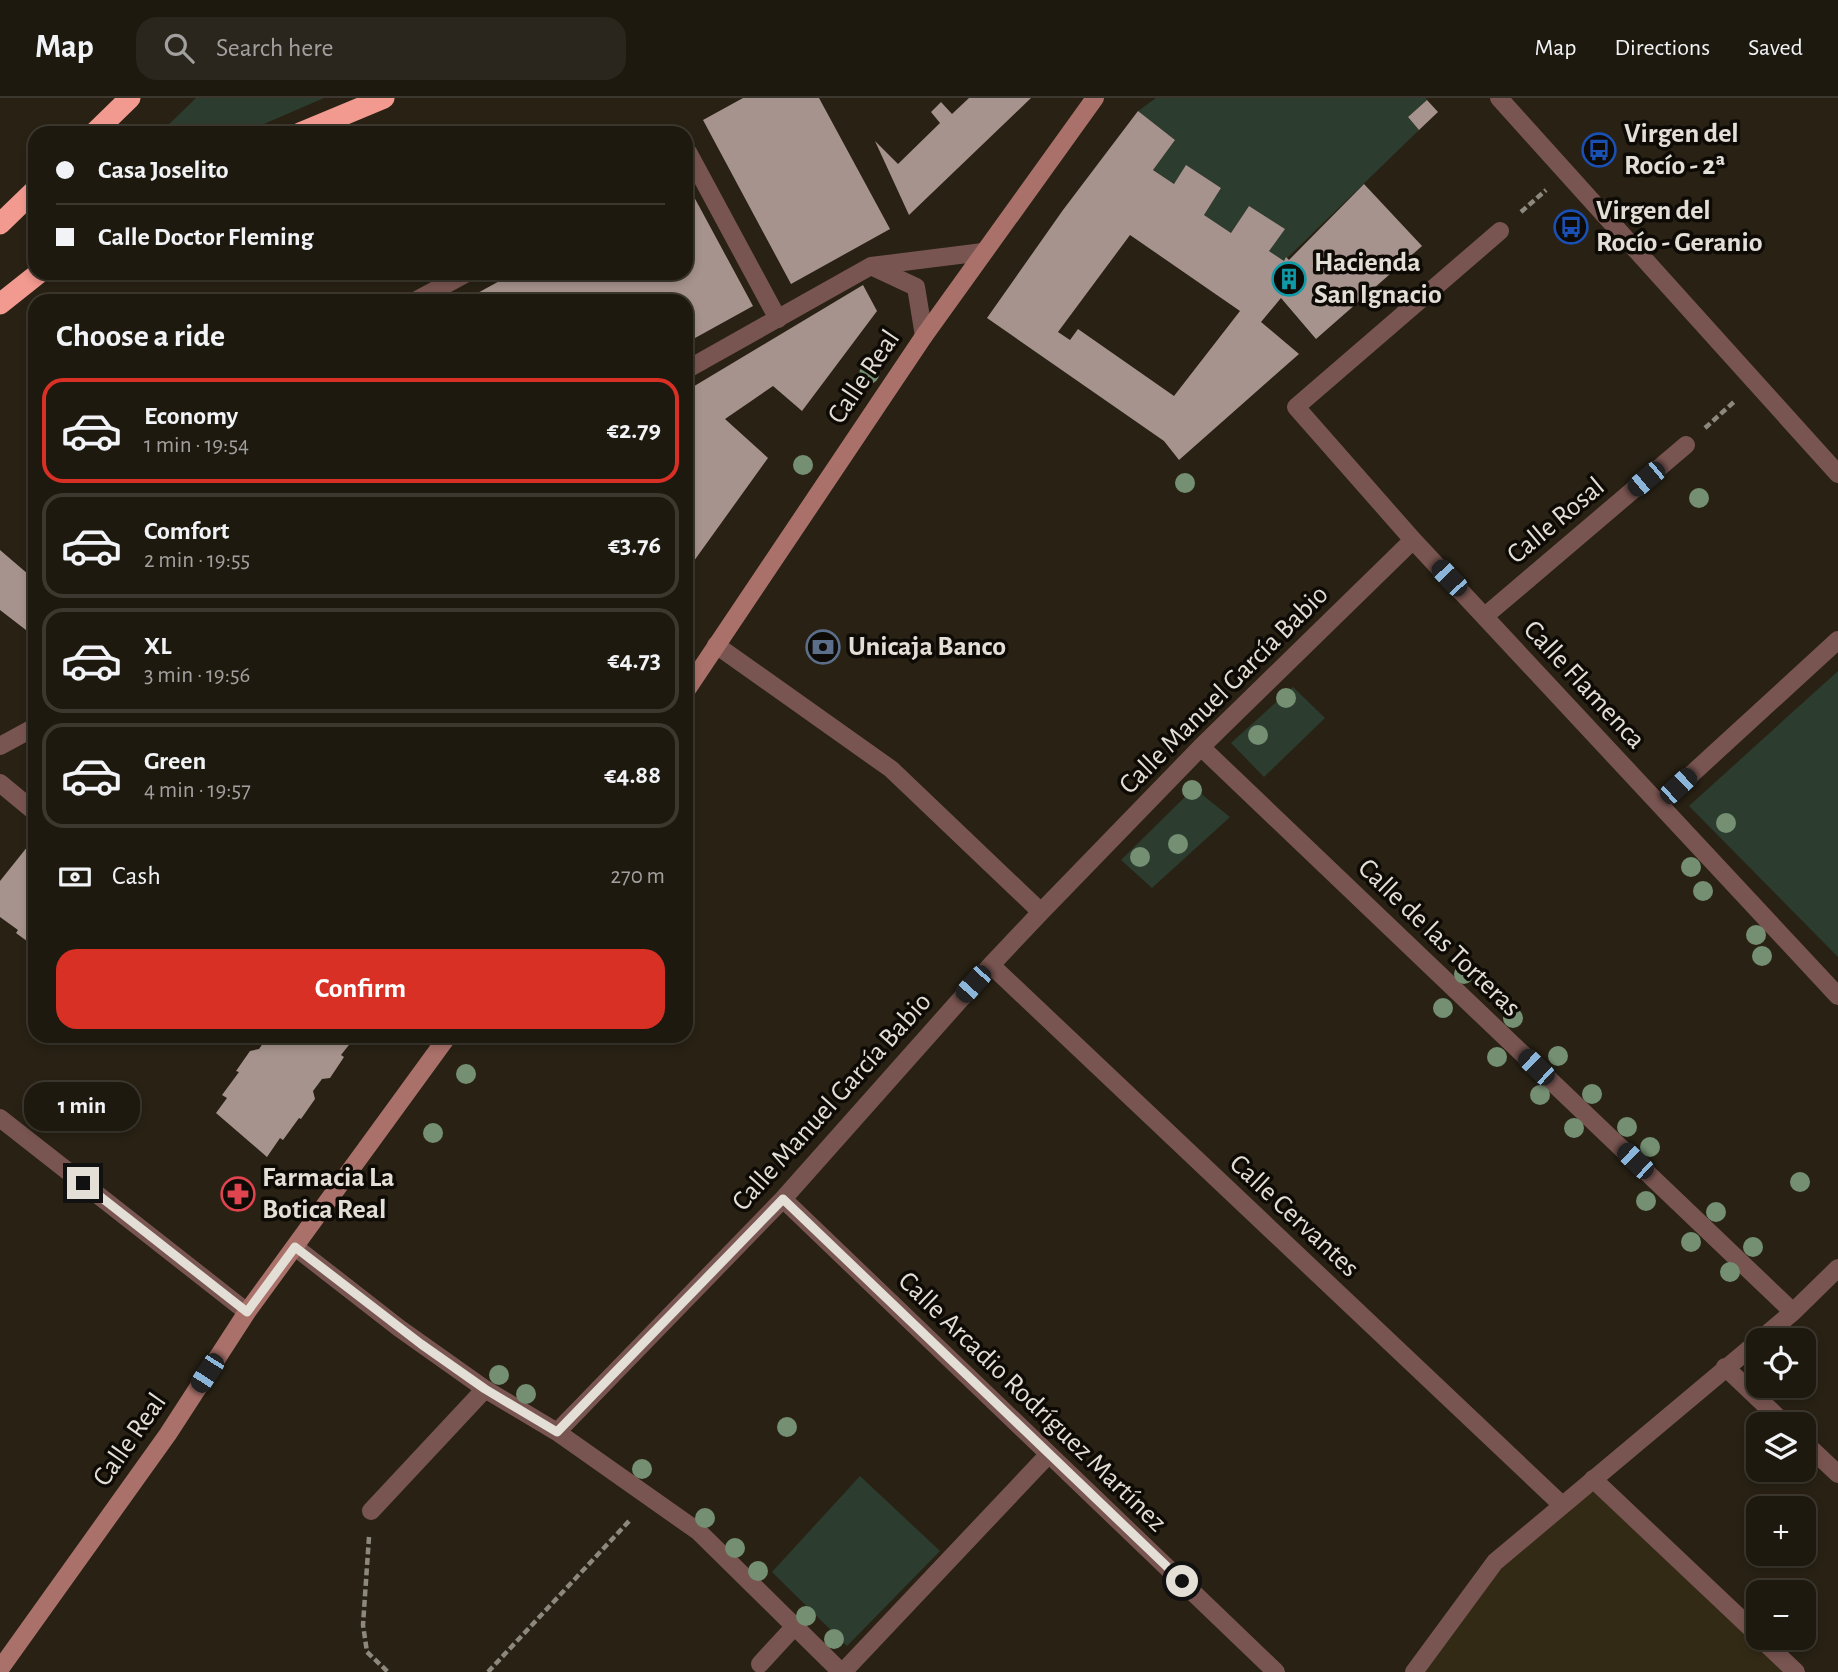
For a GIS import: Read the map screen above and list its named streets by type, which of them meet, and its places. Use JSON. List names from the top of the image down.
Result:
{
  "streets": {
    "main road": ["Calle Real"],
    "street": [
      "Calle Rosal",
      "Calle Flamenca",
      "Calle Manuel García Babio",
      "Calle de las Torteras",
      "Calle Cervantes",
      "Calle Arcadio Rodríguez Martínez"
    ]
  },
  "crossings": [
    ["Calle Rosal", "Calle Flamenca"],
    ["Calle Flamenca", "Calle Manuel García Babio"],
    ["Calle Manuel García Babio", "Calle de las Torteras"],
    ["Calle Manuel García Babio", "Calle Cervantes"],
    ["Calle Manuel García Babio", "Calle Arcadio Rodríguez Martínez"]
  ],
  "places": {
    "bus stop": ["Virgen del Rocío - 2ª", "Virgen del Rocío - Geranio"],
    "building": ["Hacienda San Ignacio"],
    "bank": ["Unicaja Banco"],
    "pharmacy": ["Farmacia La Botica Real"]
  },
  "page": {
    "header": "Map",
    "search": "Search here",
    "nav": ["Map", "Directions", "Saved"],
    "banner": ["Casa Joselito", "Calle Doctor Fleming"],
    "heading": "Choose a ride",
    "list": [
      {
        "name": "Economy",
        "note": "1 min · 19:54",
        "value": "€2.79"
      },
      {
        "name": "Comfort",
        "note": "2 min · 19:55",
        "value": "€3.76"
      },
      {
        "name": "XL",
        "note": "3 min · 19:56",
        "value": "€4.73"
      },
      {
        "name": "Green",
        "note": "4 min · 19:57",
        "value": "€4.88"
      }
    ],
    "pay": ["Cash", "270 m"],
    "buttons": "Confirm",
    "bubble": "1 min",
    "map_buttons": ["+", "−"]
  }
}
